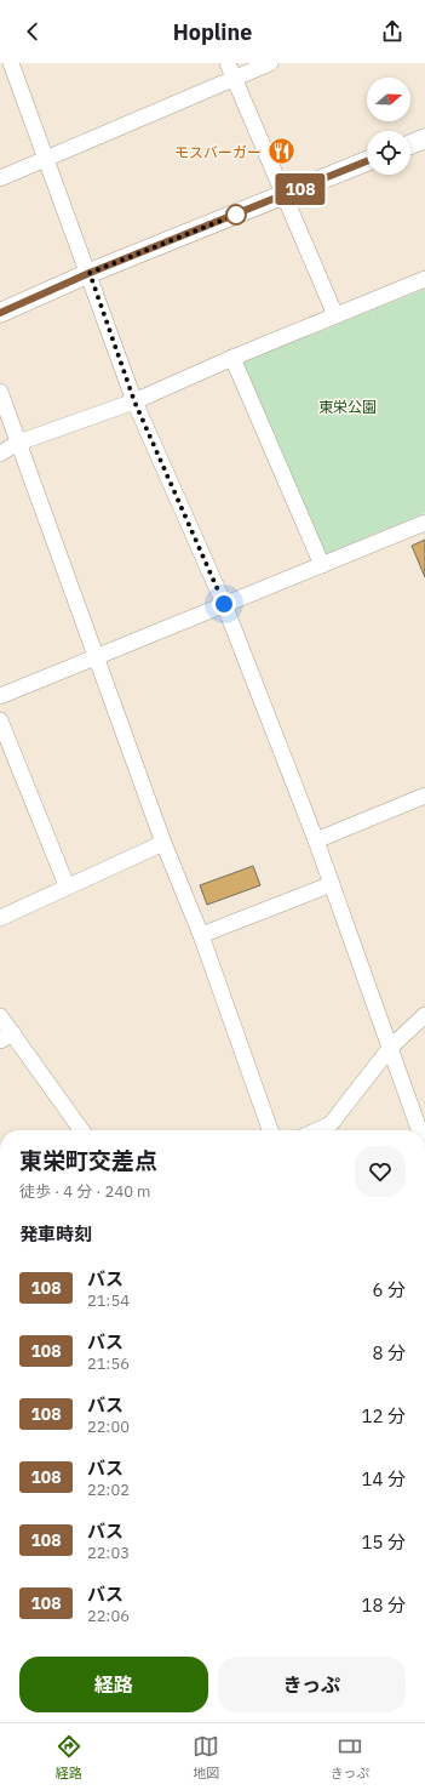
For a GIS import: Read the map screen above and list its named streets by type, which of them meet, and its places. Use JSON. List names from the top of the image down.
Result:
{
  "parks": ["東栄公園"],
  "places": {
    "restaurant": ["モスバーガー"]
  },
  "lines": ["bus line 108"],
  "north": "right",
  "page": {
    "header": "Hopline",
    "on_map": "108",
    "heading": [
      ["東栄町交差点", "徒歩 · 4 分 · 240 m"],
      "発車時刻"
    ],
    "list": [
      {
        "mark": "108",
        "name": "バス",
        "note": "21:54",
        "value": "6 分"
      },
      {
        "mark": "108",
        "name": "バス",
        "note": "21:56",
        "value": "8 分"
      },
      {
        "mark": "108",
        "name": "バス",
        "note": "22:00",
        "value": "12 分"
      },
      {
        "mark": "108",
        "name": "バス",
        "note": "22:02",
        "value": "14 分"
      },
      {
        "mark": "108",
        "name": "バス",
        "note": "22:03",
        "value": "15 分"
      },
      {
        "mark": "108",
        "name": "バス",
        "note": "22:06",
        "value": "18 分"
      }
    ],
    "buttons": ["経路", "きっぷ"],
    "tabs": ["経路", "地図", "きっぷ"]
  }
}
